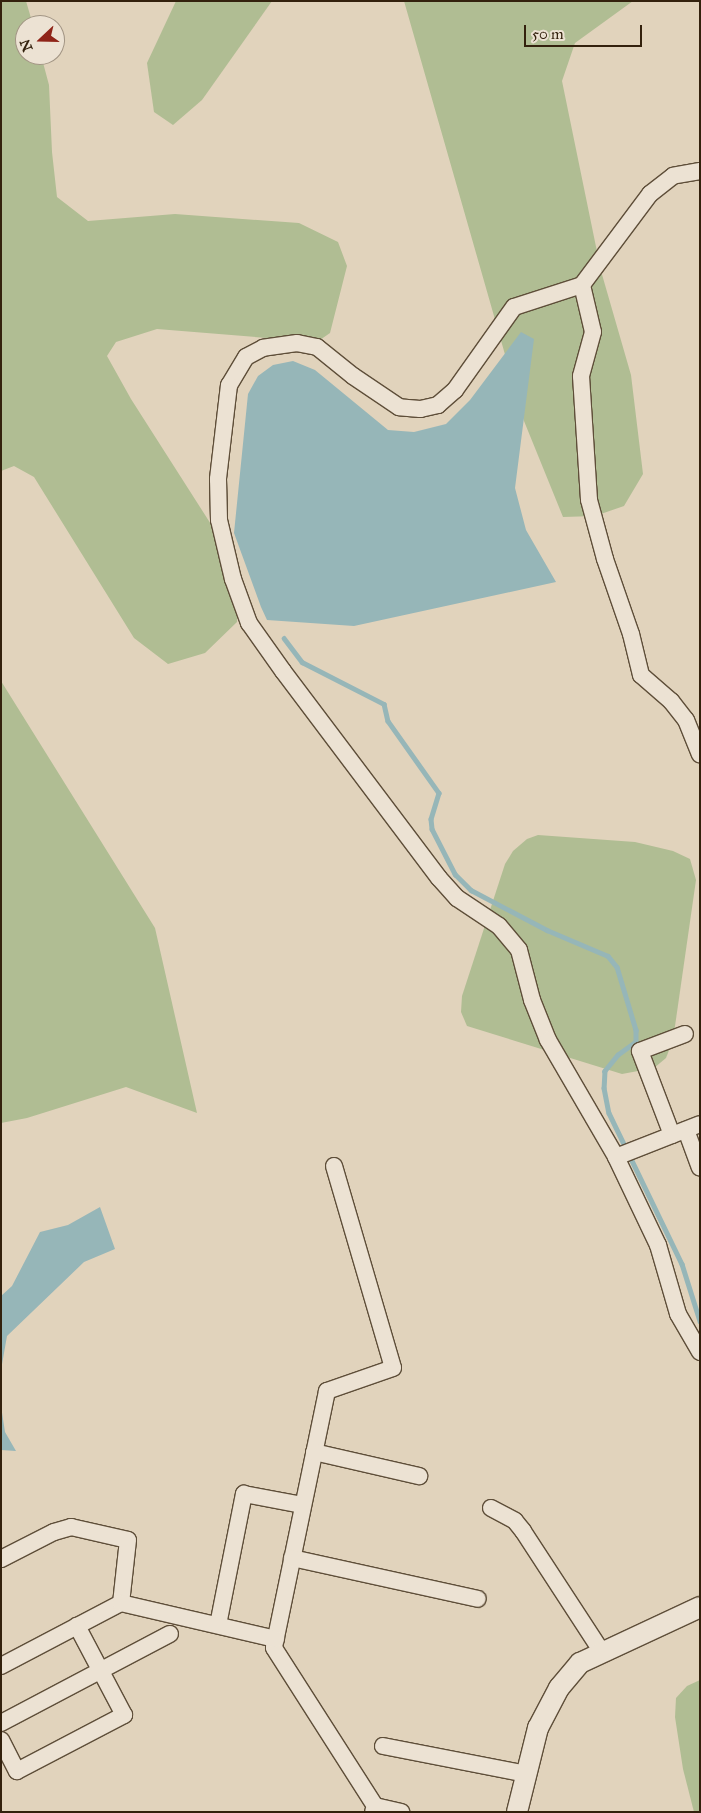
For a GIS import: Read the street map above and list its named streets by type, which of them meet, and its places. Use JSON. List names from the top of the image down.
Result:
{
  "scale_bar": "50 m",
  "north": "left"
}
